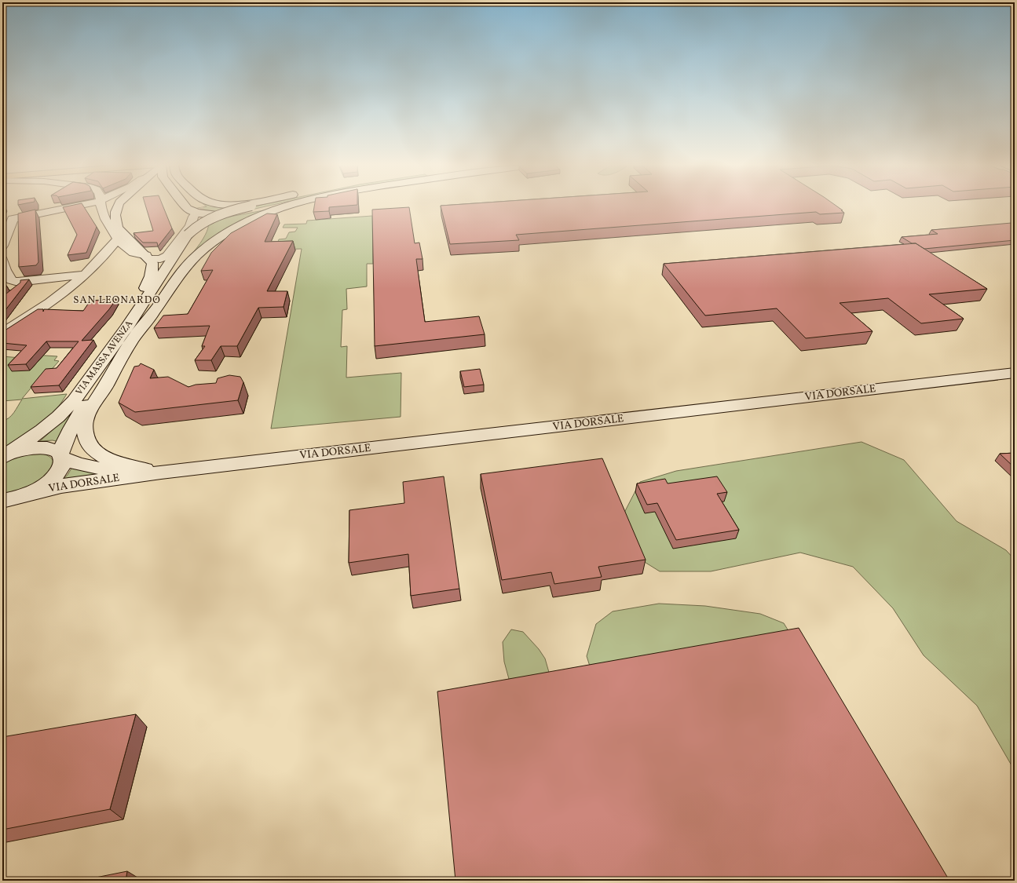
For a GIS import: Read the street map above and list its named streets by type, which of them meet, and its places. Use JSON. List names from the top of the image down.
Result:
{
  "streets": {
    "main road": ["VIA MASSA AVENZA", "VIA DORSALE"]
  },
  "crossings": [
    ["VIA MASSA AVENZA", "VIA DORSALE"]
  ],
  "districts": ["SAN LEONARDO"]
}
